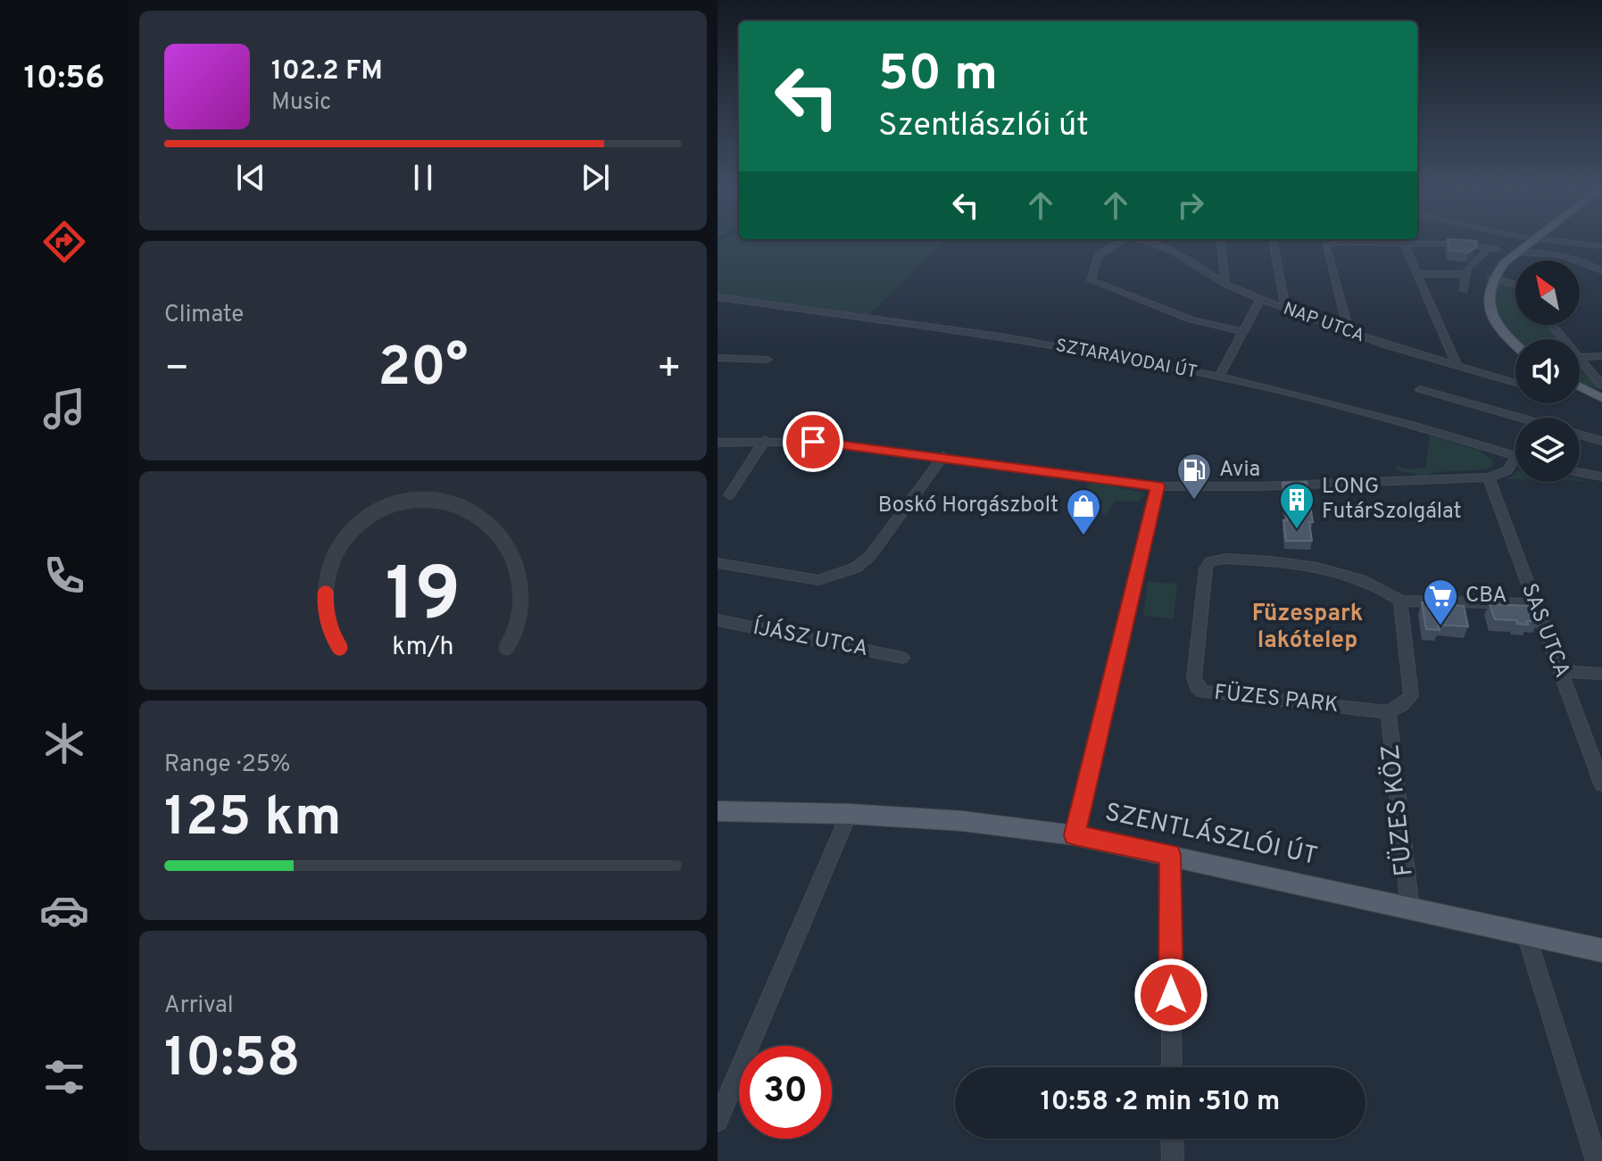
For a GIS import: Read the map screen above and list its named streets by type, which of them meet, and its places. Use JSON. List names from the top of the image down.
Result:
{
  "streets": {
    "main road": ["SZENTLÁSZLÓI ÚT"],
    "street": [
      "NAP UTCA",
      "SZTARAVODAI ÚT",
      "SAS UTCA",
      "ÍJÁSZ UTCA",
      "FÜZES PARK",
      "FÜZES KÖZ"
    ]
  },
  "crossings": [
    ["FÜZES PARK", "FÜZES KÖZ"],
    ["FÜZES KÖZ", "SZENTLÁSZLÓI ÚT"]
  ],
  "districts": ["Füzespark lakótelep"],
  "places": {
    "fuel station": ["Avia"],
    "building": ["LONG FutárSzolgálat"],
    "shop": ["Boskó Horgászbolt"],
    "supermarket": ["CBA"]
  },
  "north": "top left",
  "page": {
    "tabs": "10:56",
    "turn": ["50 m", "Szentlászlói út"],
    "song": ["102.2 FM", "Music"],
    "tile": [
      "Climate",
      ["Range · 25%", "125 km"],
      ["Arrival", "10:58"]
    ],
    "heat": ["−", "20°", "+"],
    "limit": "30",
    "trip": "10:58 · 2 min · 510 m",
    "gauge": ["19", "km/h"]
  }
}
